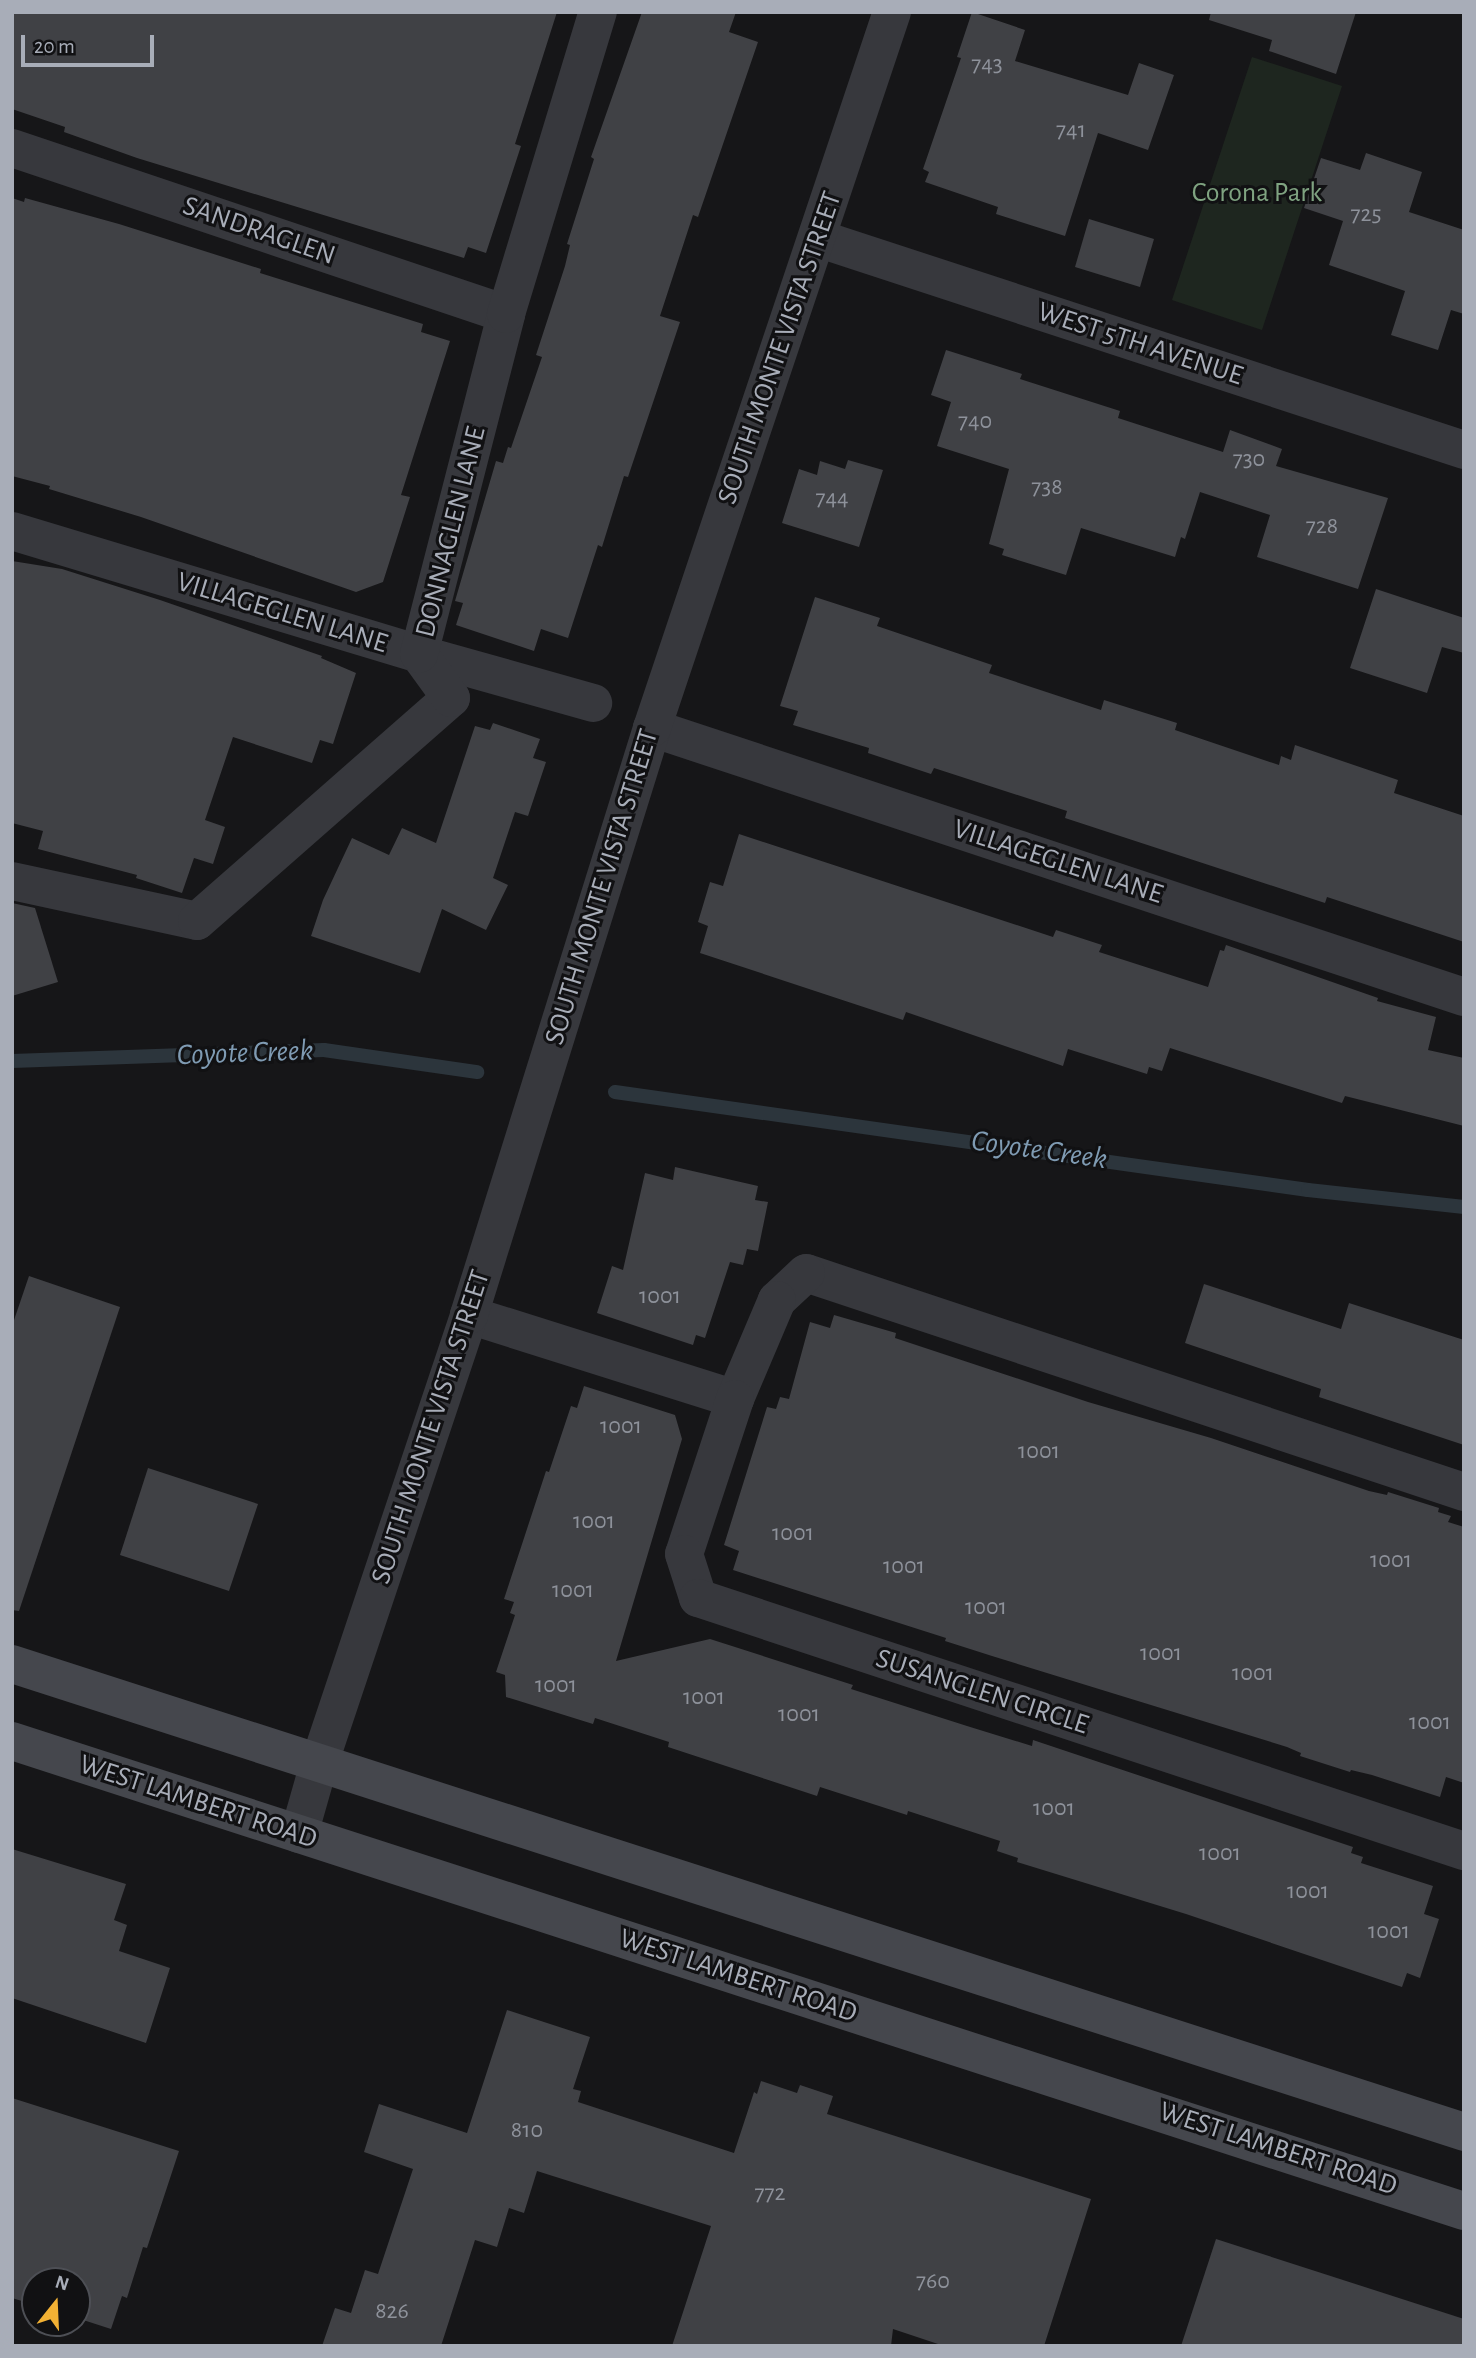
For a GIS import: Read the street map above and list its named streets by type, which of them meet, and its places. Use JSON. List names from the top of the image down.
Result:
{
  "streets": {
    "main road": ["WEST LAMBERT ROAD"],
    "street": [
      "SANDRAGLEN",
      "WEST 5TH AVENUE",
      "SOUTH MONTE VISTA STREET",
      "DONNAGLEN LANE",
      "VILLAGEGLEN LANE",
      "SUSANGLEN CIRCLE"
    ]
  },
  "crossings": [
    ["SANDRAGLEN", "DONNAGLEN LANE"],
    ["WEST 5TH AVENUE", "SOUTH MONTE VISTA STREET"],
    ["SOUTH MONTE VISTA STREET", "VILLAGEGLEN LANE"],
    ["SOUTH MONTE VISTA STREET", "WEST LAMBERT ROAD"],
    ["DONNAGLEN LANE", "VILLAGEGLEN LANE"]
  ],
  "water": ["Coyote Creek"],
  "parks": ["Corona Park"],
  "house_numbers": [
    "743",
    "741",
    "725",
    "740",
    "730",
    "738",
    "744",
    "728",
    "1001",
    "1001",
    "1001",
    "1001",
    "1001",
    "1001",
    "1001",
    "1001",
    "1001",
    "1001",
    "1001",
    "1001",
    "1001",
    "1001",
    "1001",
    "1001",
    "1001",
    "1001",
    "1001",
    "810",
    "772",
    "760",
    "826"
  ],
  "scale_bar": "20 m",
  "north": "top"
}
